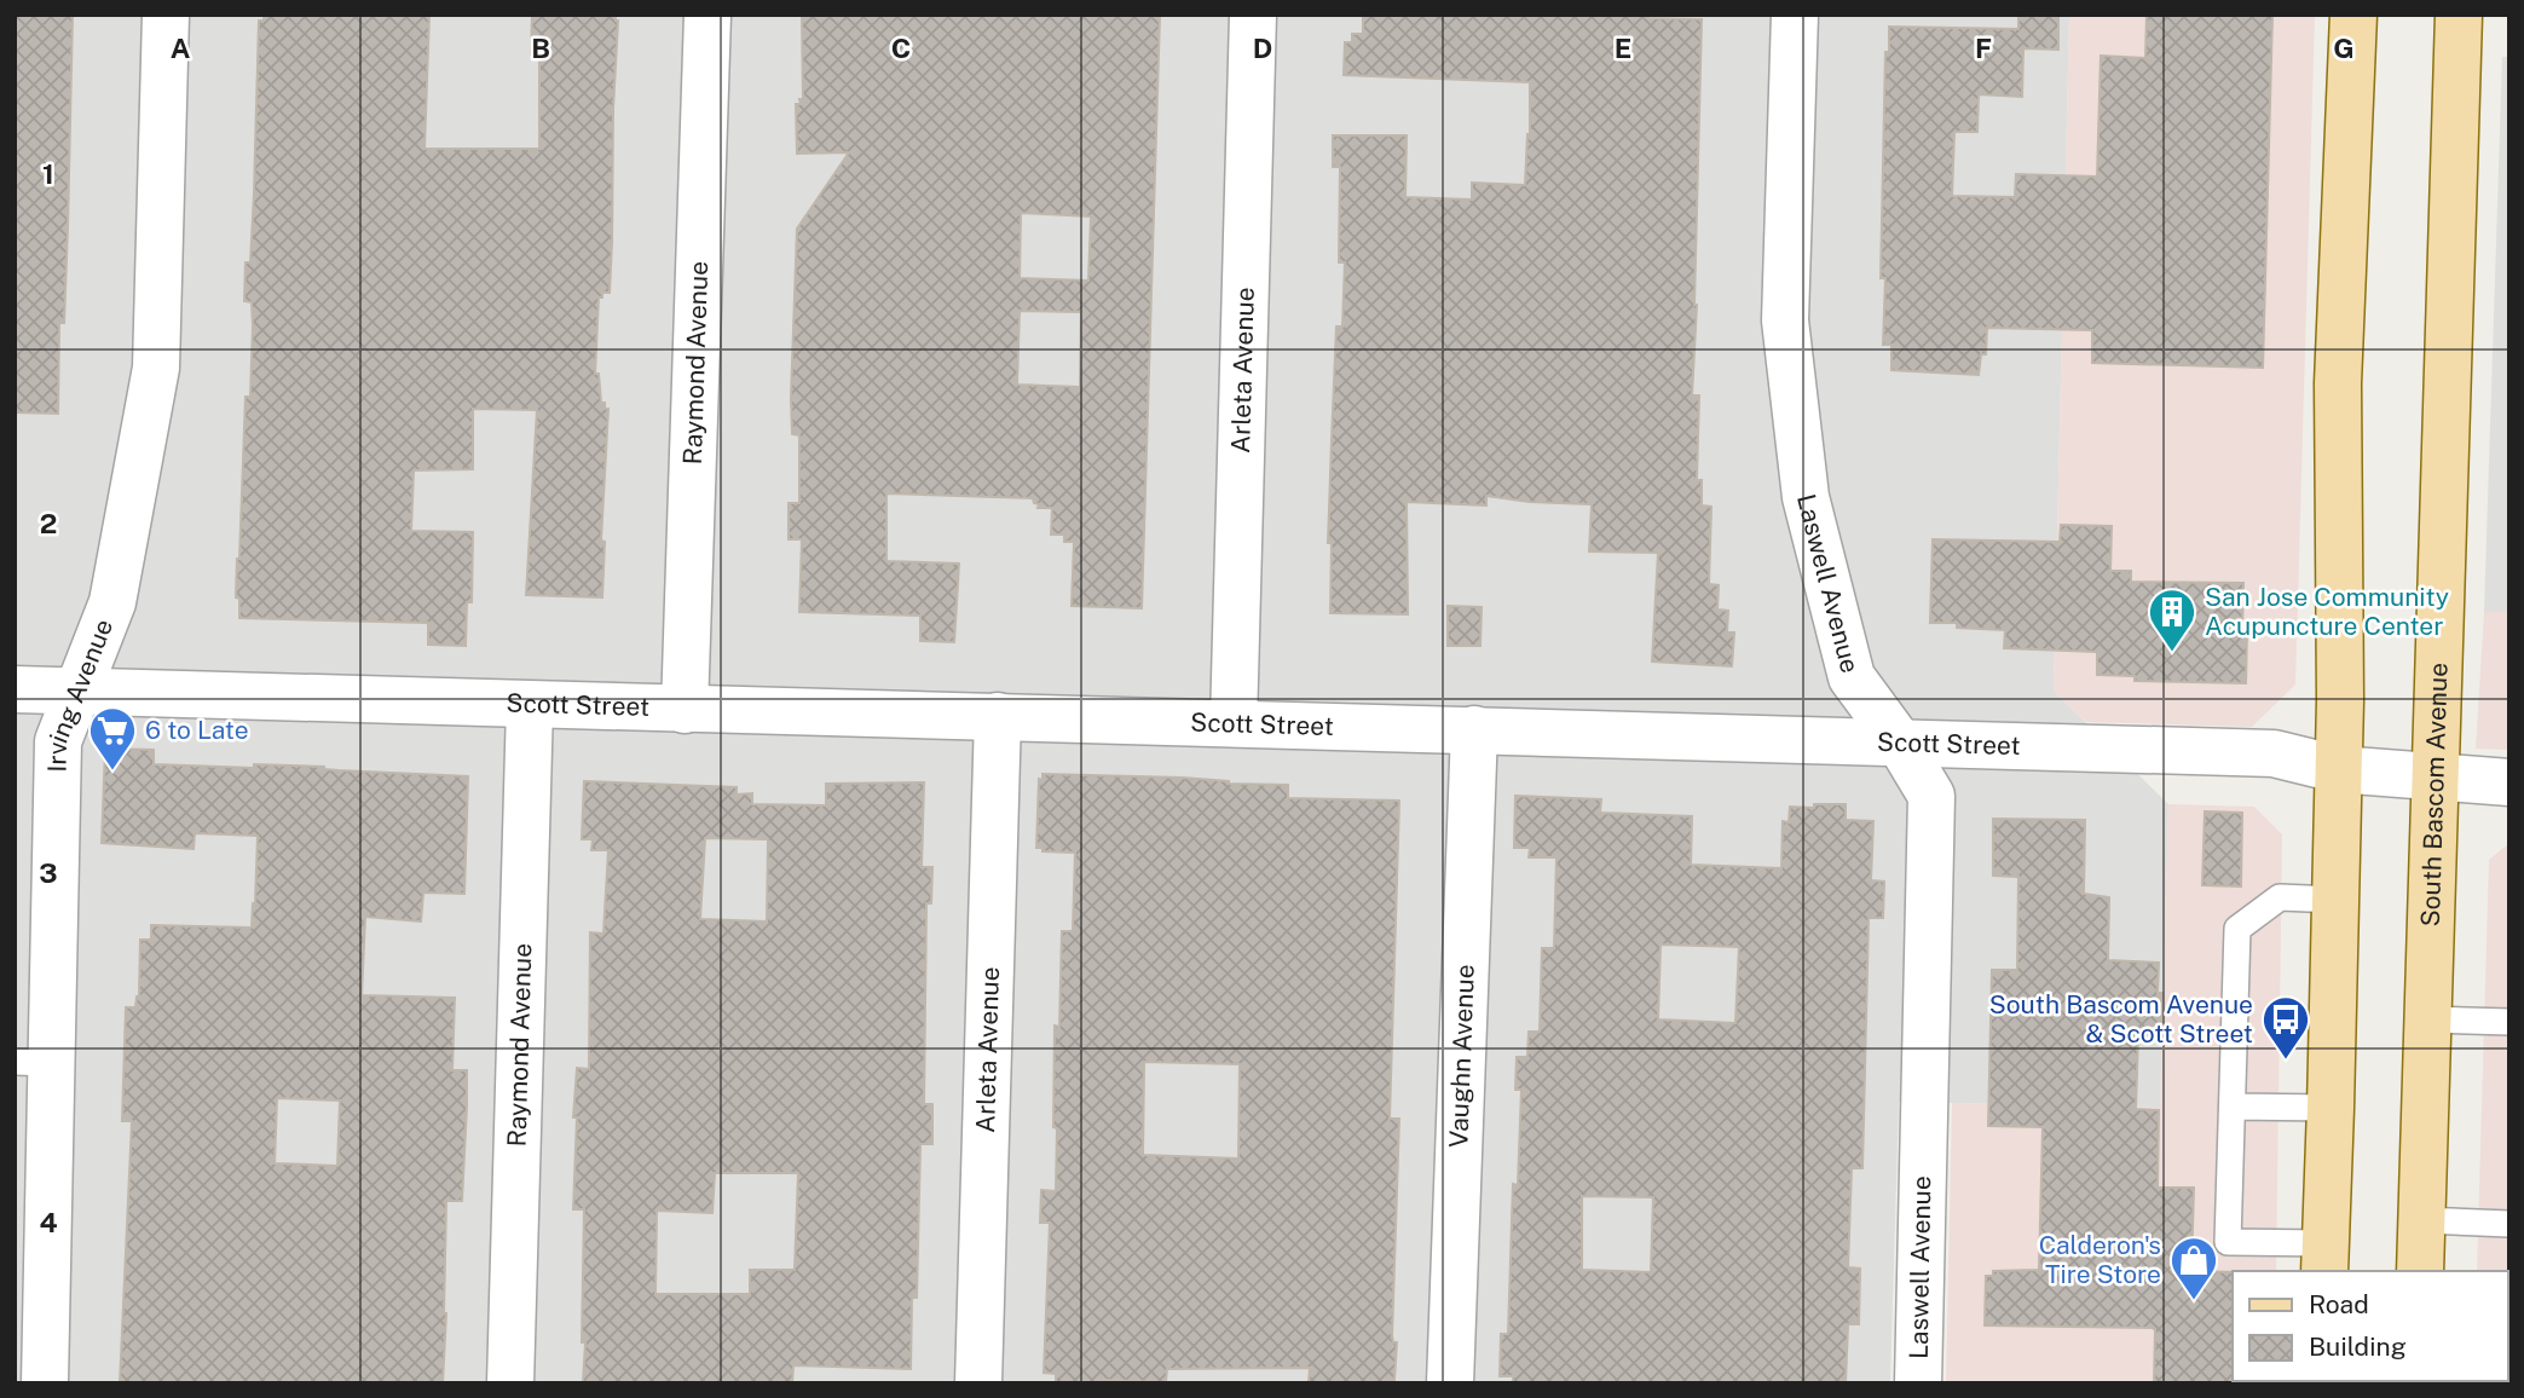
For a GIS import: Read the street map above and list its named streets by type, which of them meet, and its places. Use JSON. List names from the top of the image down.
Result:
{
  "streets": {
    "main road": ["South Bascom Avenue"],
    "street": [
      "Raymond Avenue",
      "Arleta Avenue",
      "Laswell Avenue",
      "Irving Avenue",
      "Scott Street",
      "Vaughn Avenue"
    ]
  },
  "crossings": [
    ["Raymond Avenue", "Scott Street"],
    ["Arleta Avenue", "Scott Street"],
    ["Laswell Avenue", "Scott Street"],
    ["Irving Avenue", "Scott Street"],
    ["Scott Street", "South Bascom Avenue"],
    ["Scott Street", "Vaughn Avenue"]
  ],
  "places": {
    "building": ["San Jose Community Acupuncture Center"],
    "supermarket": ["6 to Late"],
    "bus stop": ["South Bascom Avenue & Scott Street"],
    "shop": ["Calderon's Tire Store"]
  },
  "legend": ["Road", "Building"],
  "grid": {
    "columns": [
      "A",
      "B",
      "C",
      "D",
      "E",
      "F",
      "G"
    ],
    "rows": [
      "1",
      "2",
      "3",
      "4"
    ]
  }
}
